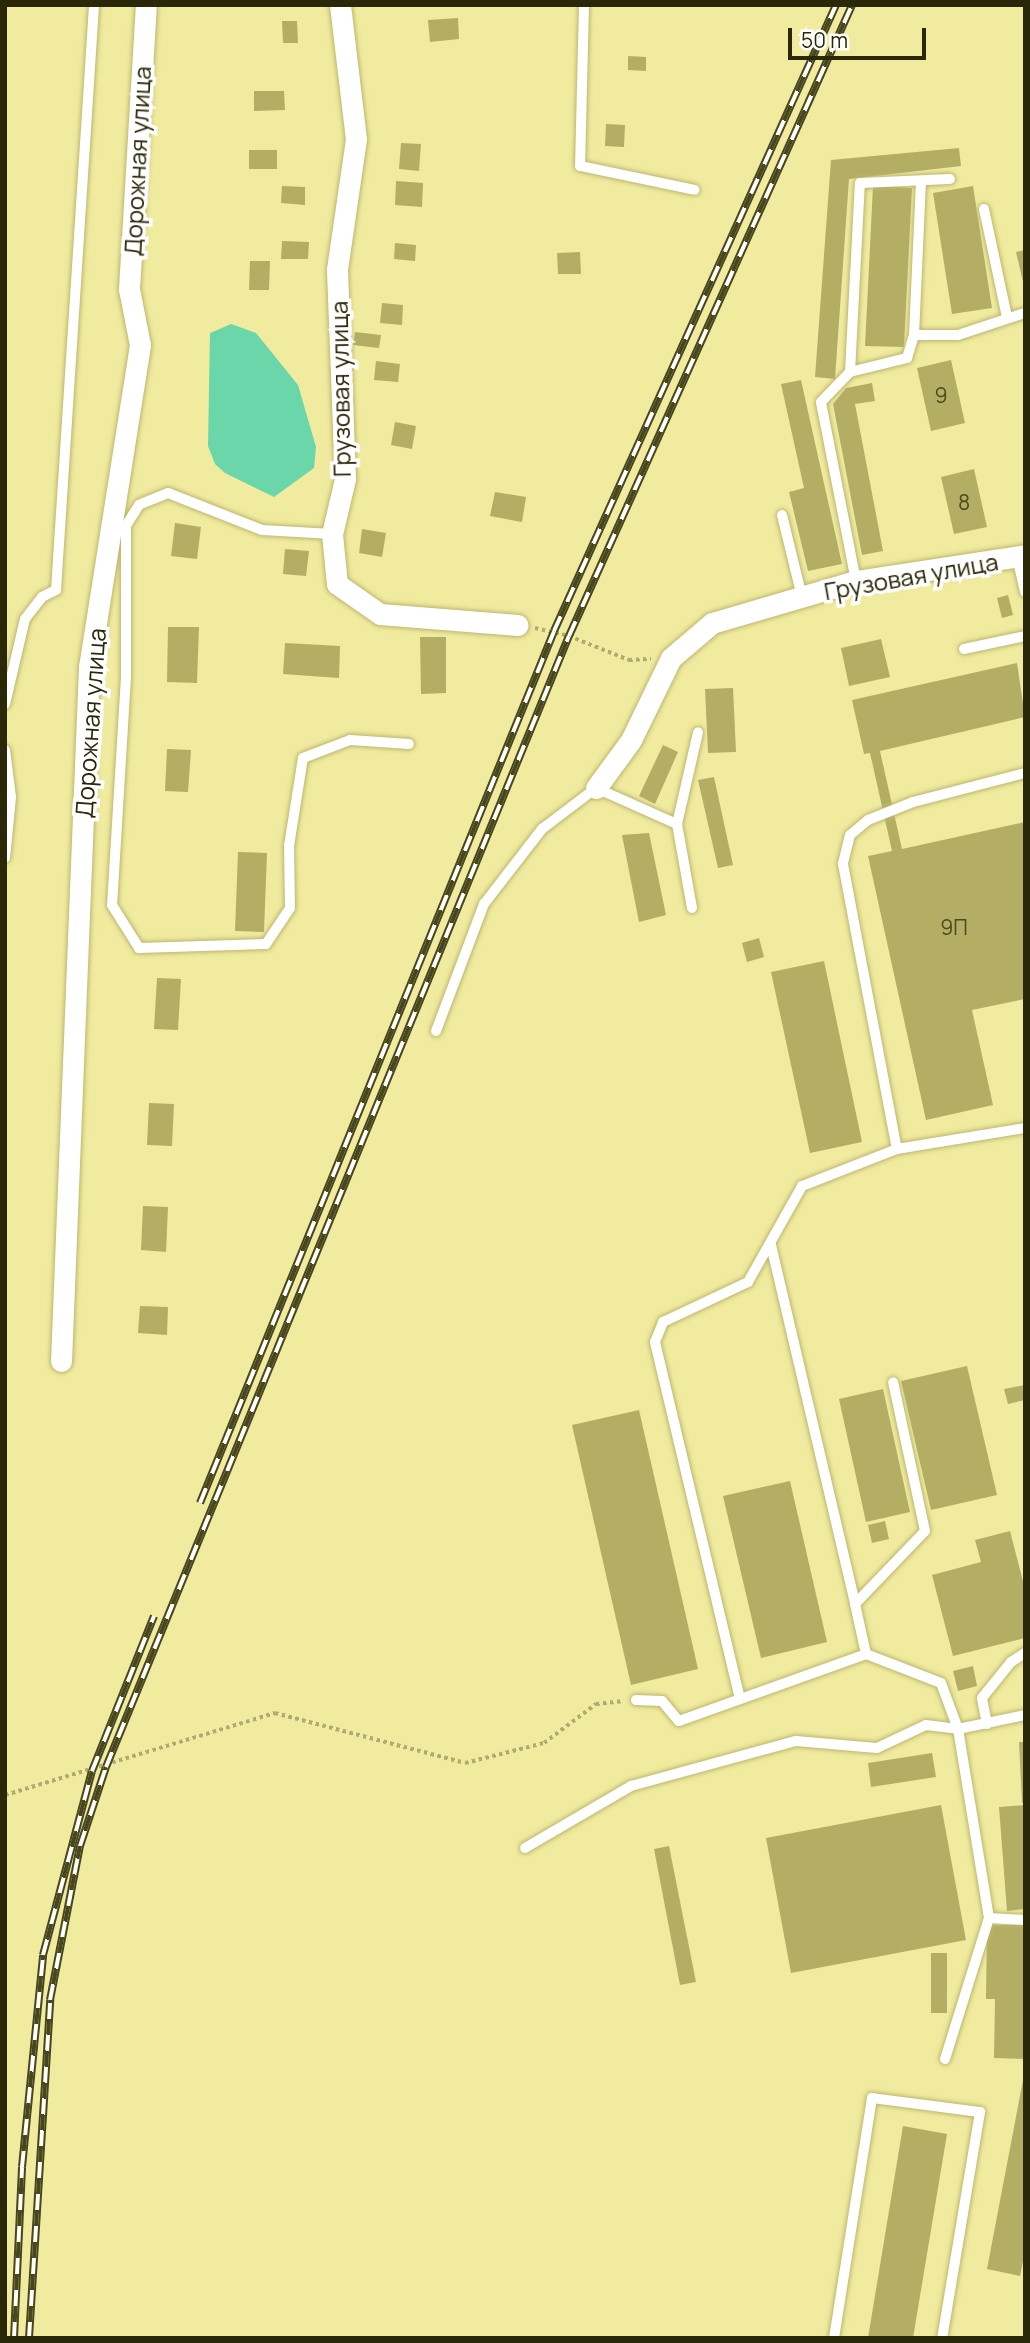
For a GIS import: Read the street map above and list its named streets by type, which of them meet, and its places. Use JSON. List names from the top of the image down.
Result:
{
  "streets": {
    "street": ["Дорожная улица", "Грузовая улица"]
  },
  "house_numbers": ["9", "8", "9П"],
  "scale_bar": "50 m"
}
